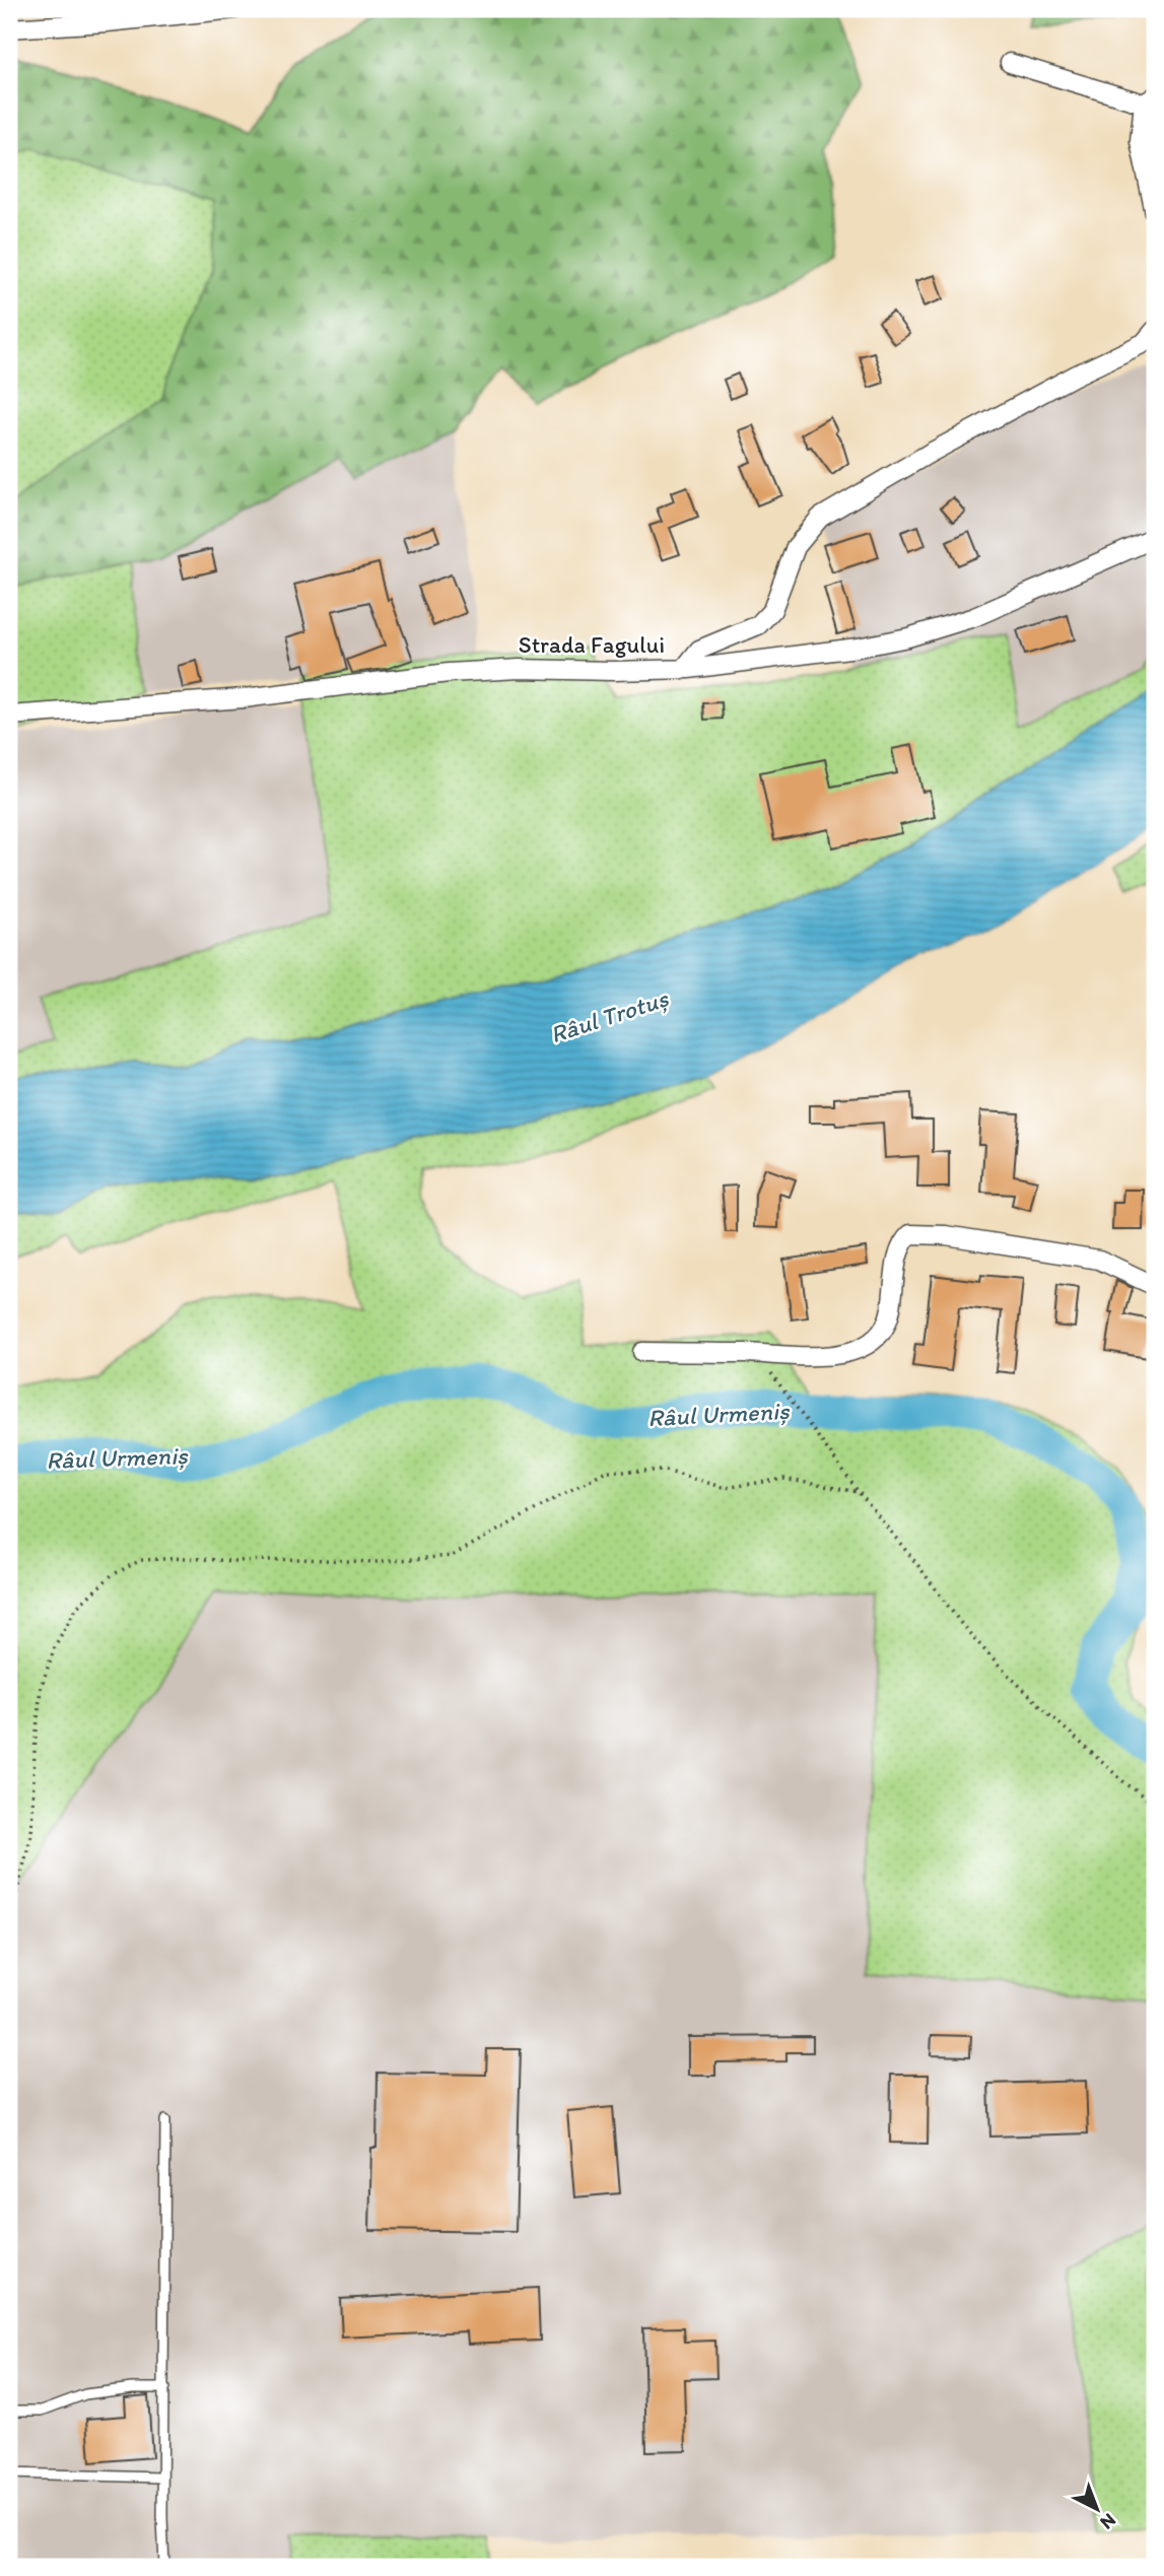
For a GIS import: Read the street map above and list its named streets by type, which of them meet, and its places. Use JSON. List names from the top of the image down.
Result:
{
  "streets": {
    "street": ["Strada Fagului"]
  },
  "water": ["Râul Trotuș", "Râul Urmeniș"],
  "north": "bottom right"
}
